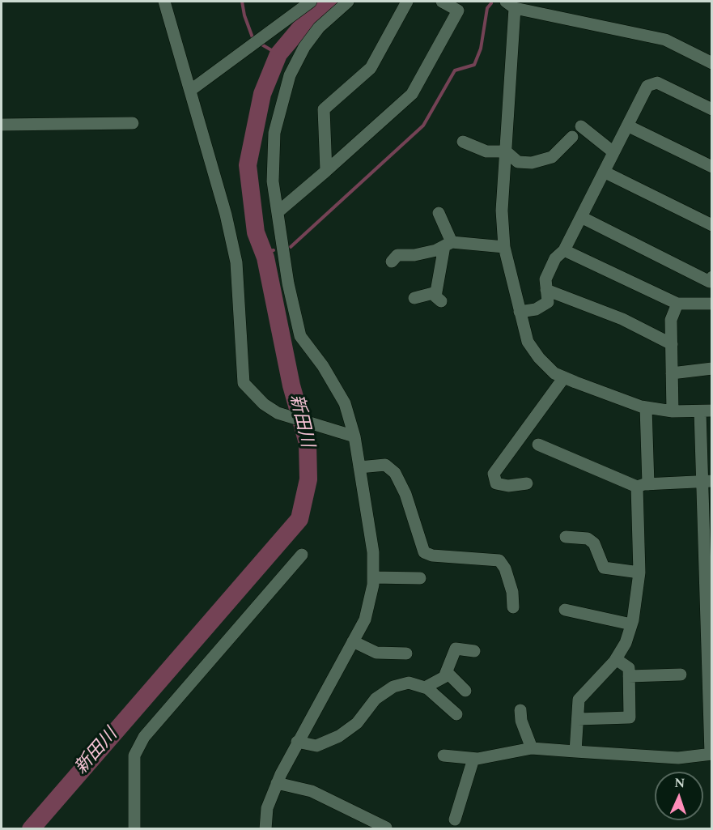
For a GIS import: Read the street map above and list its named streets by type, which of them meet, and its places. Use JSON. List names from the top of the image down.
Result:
{
  "water": ["新田川"],
  "north": "top"
}
